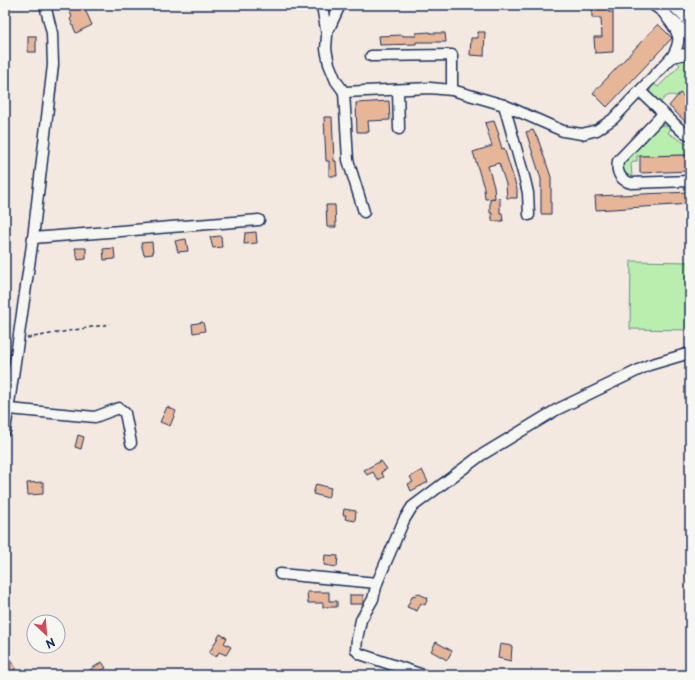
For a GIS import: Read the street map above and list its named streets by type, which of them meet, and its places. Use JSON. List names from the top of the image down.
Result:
{
  "north": "bottom right"
}
